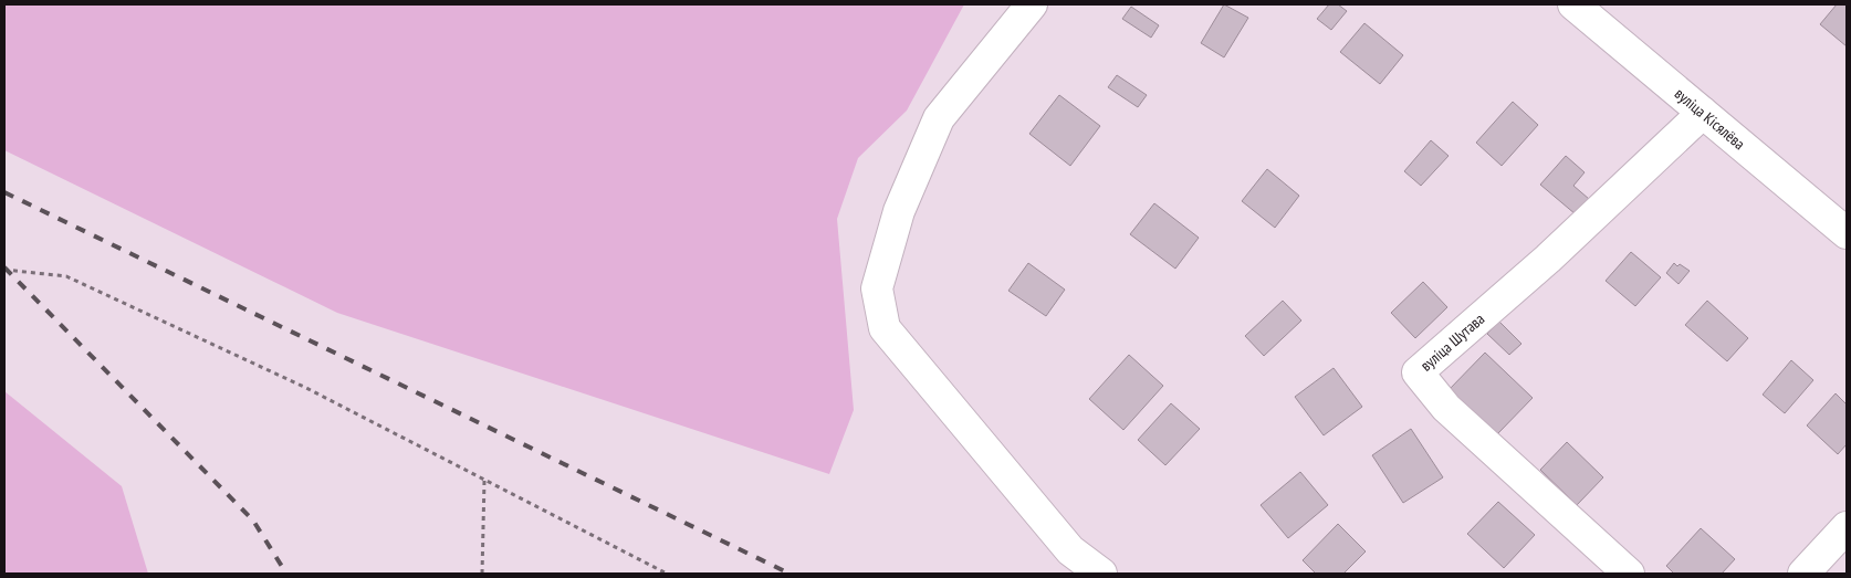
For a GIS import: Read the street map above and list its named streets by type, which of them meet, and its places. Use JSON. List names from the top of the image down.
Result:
{
  "streets": {
    "street": ["вуліца Кісялёва", "вуліца Шутава"]
  },
  "crossings": [
    ["вуліца Кісялёва", "вуліца Шутава"]
  ]
}
